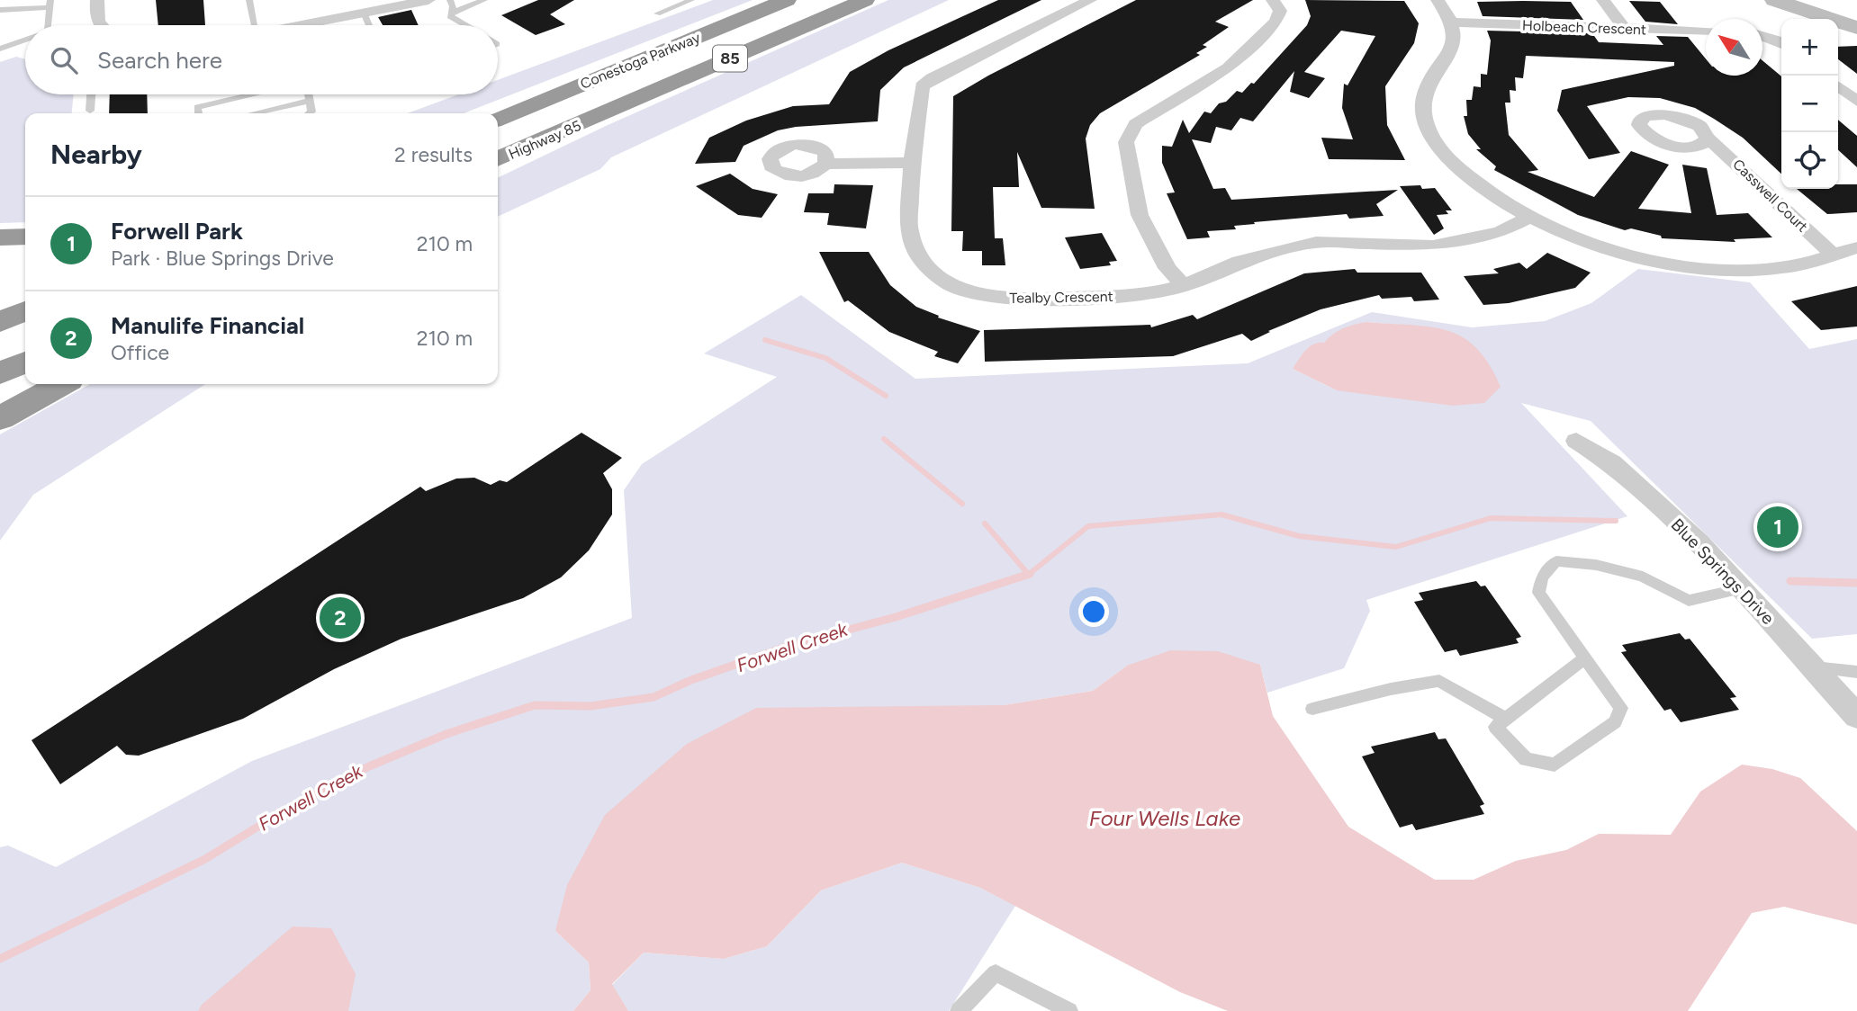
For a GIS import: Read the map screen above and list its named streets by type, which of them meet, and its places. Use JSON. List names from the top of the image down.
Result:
{
  "streets": {
    "highway": ["85", "Conestoga Parkway", "Highway 85"],
    "street": [
      "Holbeach Crescent",
      "Casswell Court",
      "Tealby Crescent",
      "Blue Springs Drive"
    ]
  },
  "crossings": [
    ["Conestoga Parkway", "Highway 85"]
  ],
  "water": ["Forwell Creek", "Four Wells Lake"],
  "north": "top left",
  "page": {
    "map_buttons": ["+", "−"],
    "search": "Search here",
    "heading": ["Nearby", "2 results"],
    "list": [
      {
        "mark": "1",
        "name": "Forwell Park",
        "note": "Park · Blue Springs Drive",
        "value": "210 m"
      },
      {
        "mark": "2",
        "name": "Manulife Financial",
        "note": "Office",
        "value": "210 m"
      }
    ],
    "pins": ["1", "2"]
  }
}
